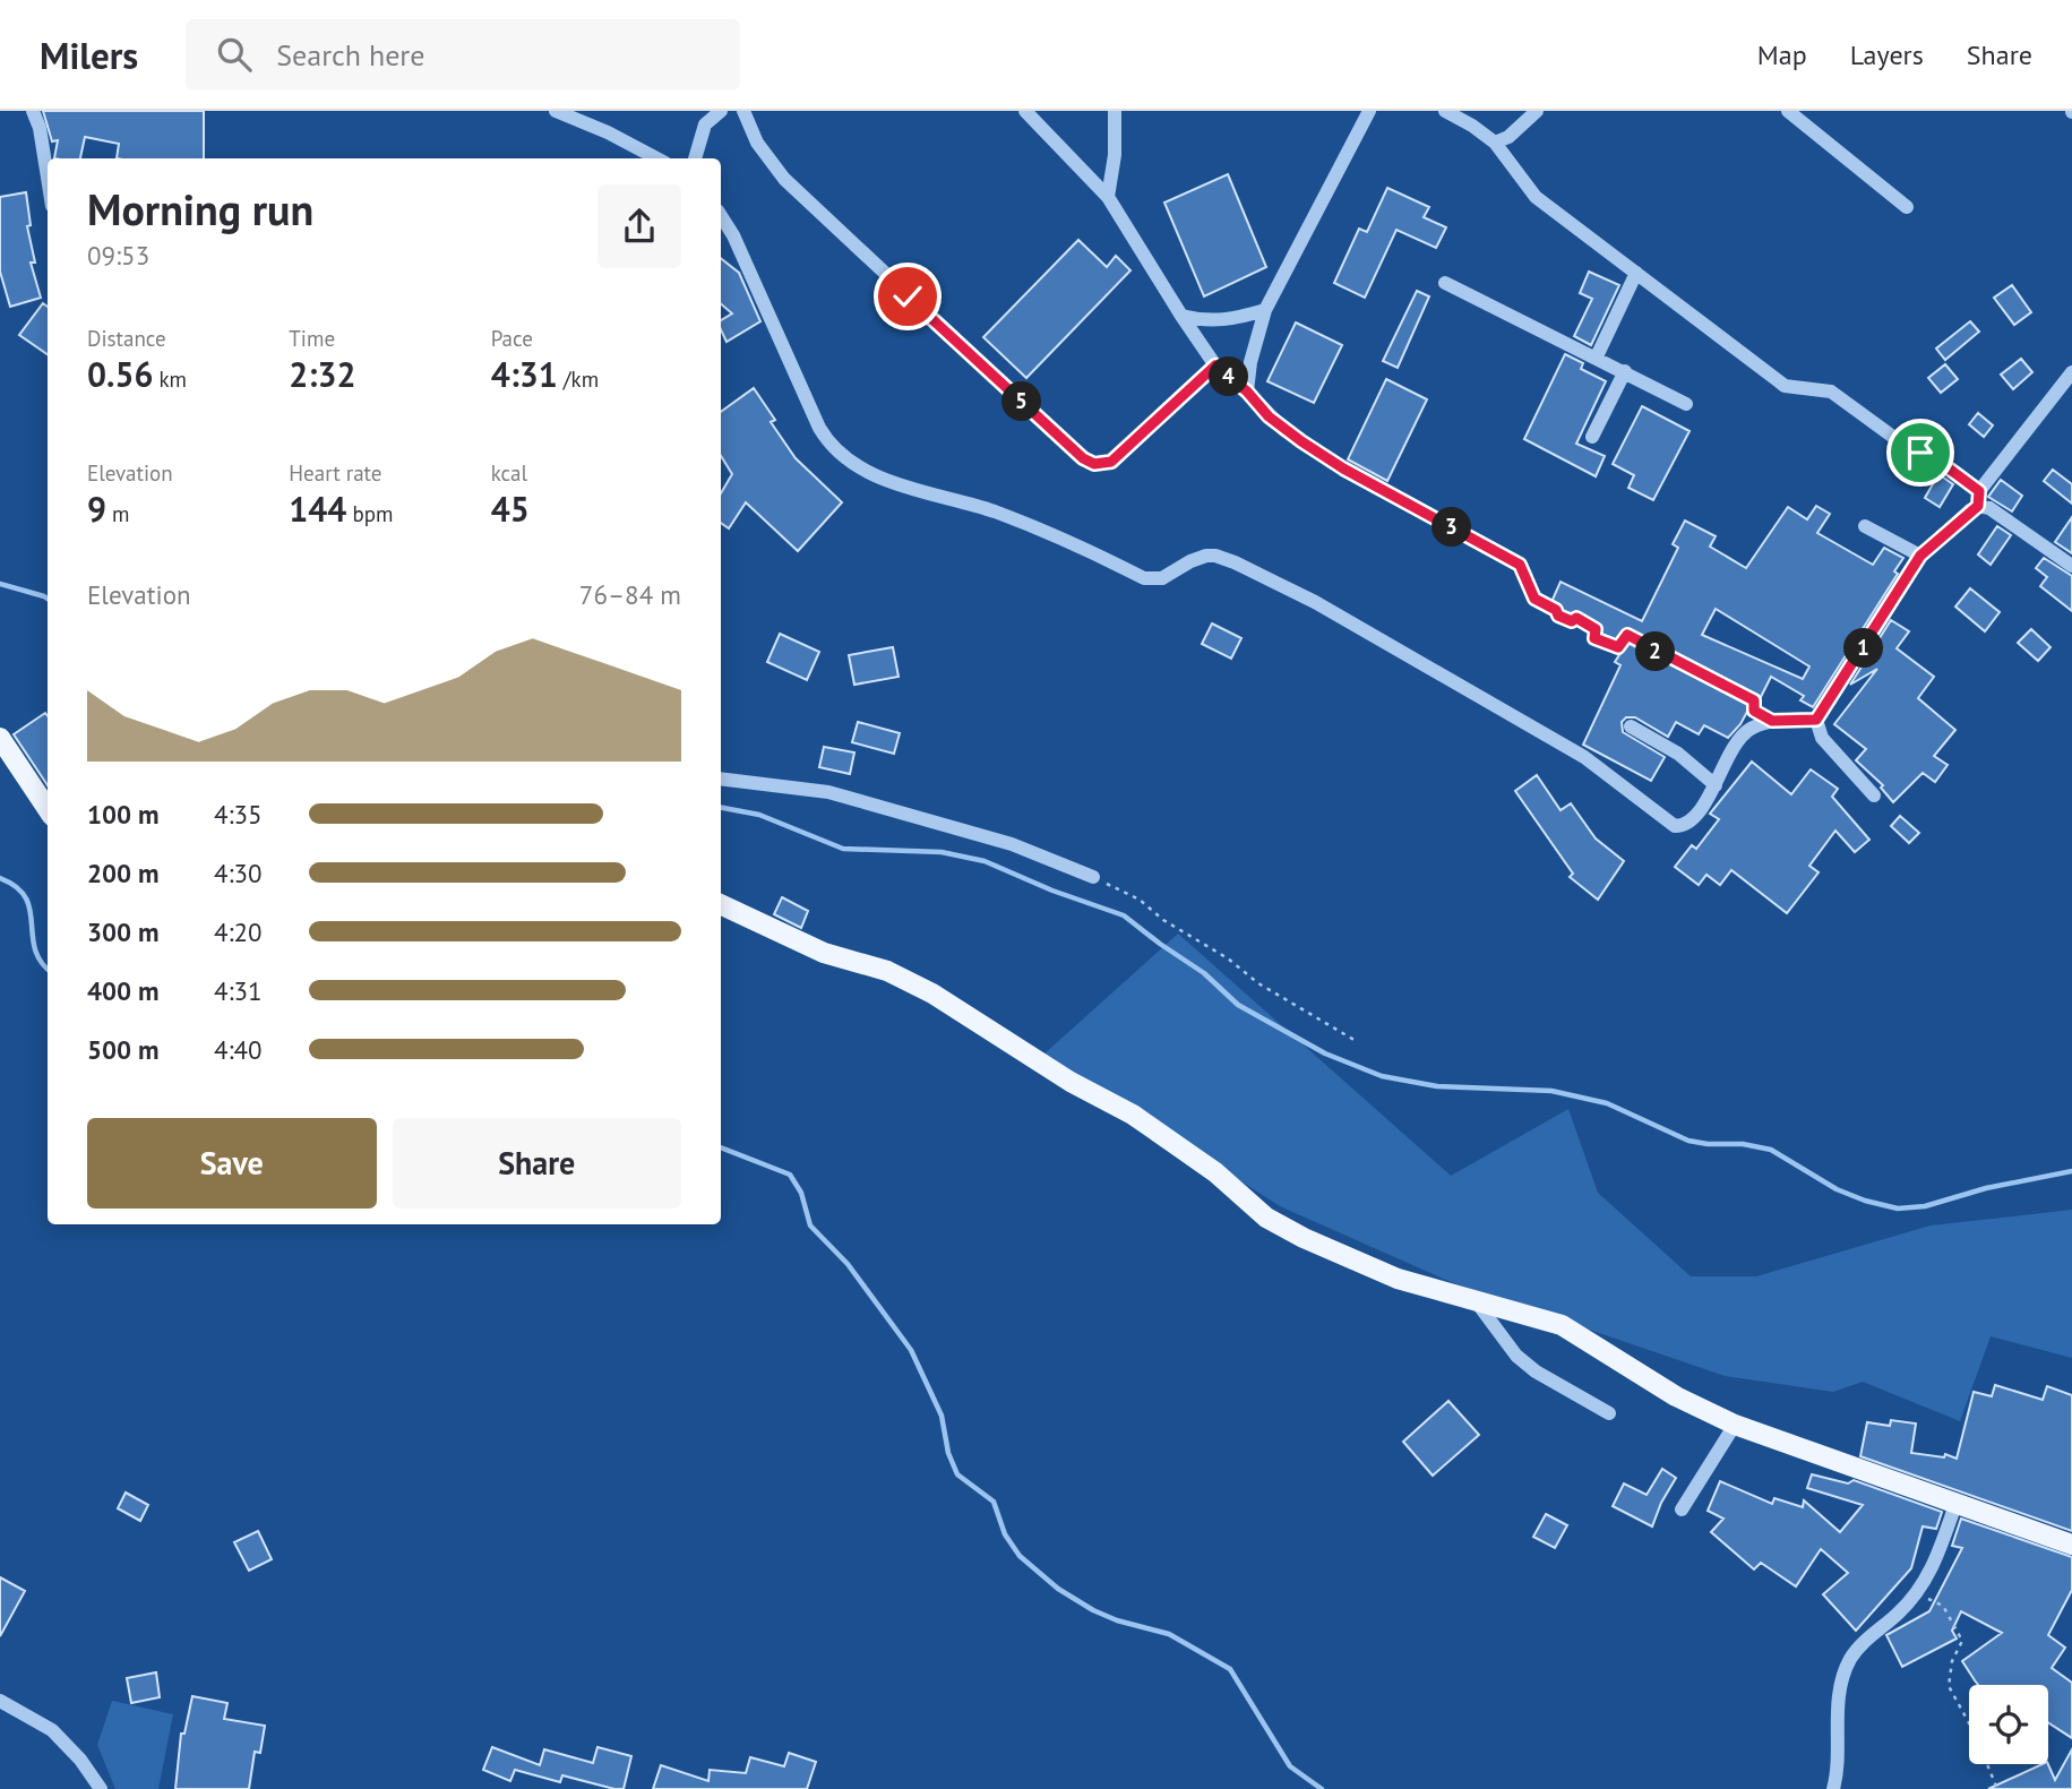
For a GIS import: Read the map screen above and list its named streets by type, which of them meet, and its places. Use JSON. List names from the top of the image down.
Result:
{
  "page": {
    "header": "Milers",
    "search": "Search here",
    "nav": ["Map", "Layers", "Share"],
    "heading": ["Morning run", "09:53"],
    "stats": [
      ["Distance", "0.56 km"],
      ["Time", "2:32"],
      ["Pace", "4:31 /km"],
      ["Elevation", "9 m"],
      ["Heart rate", "144 bpm"],
      ["kcal", "45"]
    ],
    "pins": [
      "4",
      "5",
      "3",
      "1",
      "2"
    ],
    "chart": ["Elevation", "76–84 m"],
    "list": [
      {
        "name": "100 m",
        "note": "4:35"
      },
      {
        "name": "200 m",
        "note": "4:30"
      },
      {
        "name": "300 m",
        "note": "4:20"
      },
      {
        "name": "400 m",
        "note": "4:31"
      },
      {
        "name": "500 m",
        "note": "4:40"
      }
    ],
    "buttons": ["Save", "Share"]
  }
}
